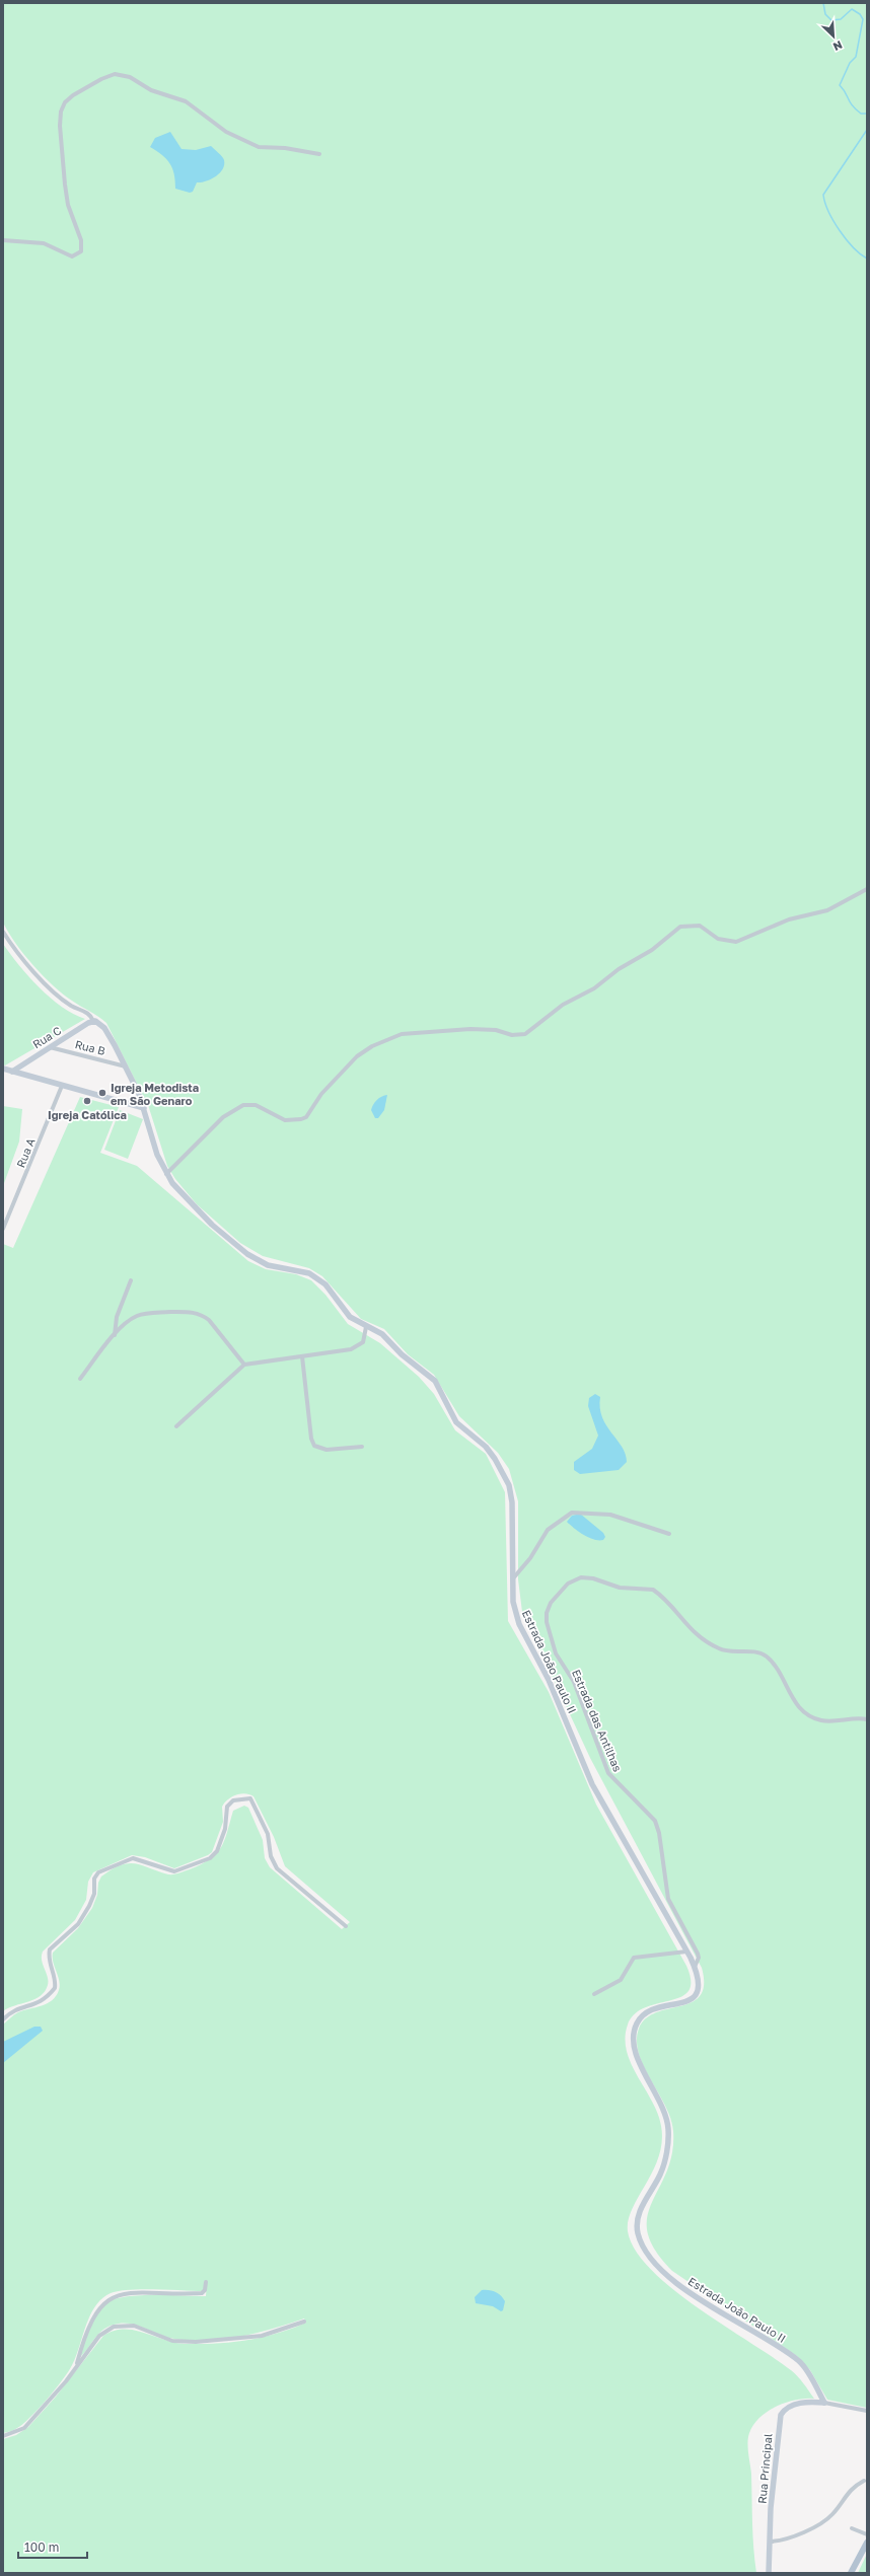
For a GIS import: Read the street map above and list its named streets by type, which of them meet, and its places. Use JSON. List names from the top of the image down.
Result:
{
  "streets": {
    "street": [
      "Rua C",
      "Rua B",
      "Rua A",
      "Estrada João Paulo II",
      "Estrada das Antilhas",
      "Rua Principal"
    ]
  },
  "crossings": [
    ["Rua C", "Rua B"],
    ["Rua C", "Estrada João Paulo II"],
    ["Rua B", "Estrada João Paulo II"],
    ["Estrada João Paulo II", "Estrada das Antilhas"],
    ["Estrada João Paulo II", "Rua Principal"]
  ],
  "places": ["Igreja Metodista em São Genaro", "Igreja Católica"],
  "scale_bar": "100 m",
  "north": "bottom right"
}
